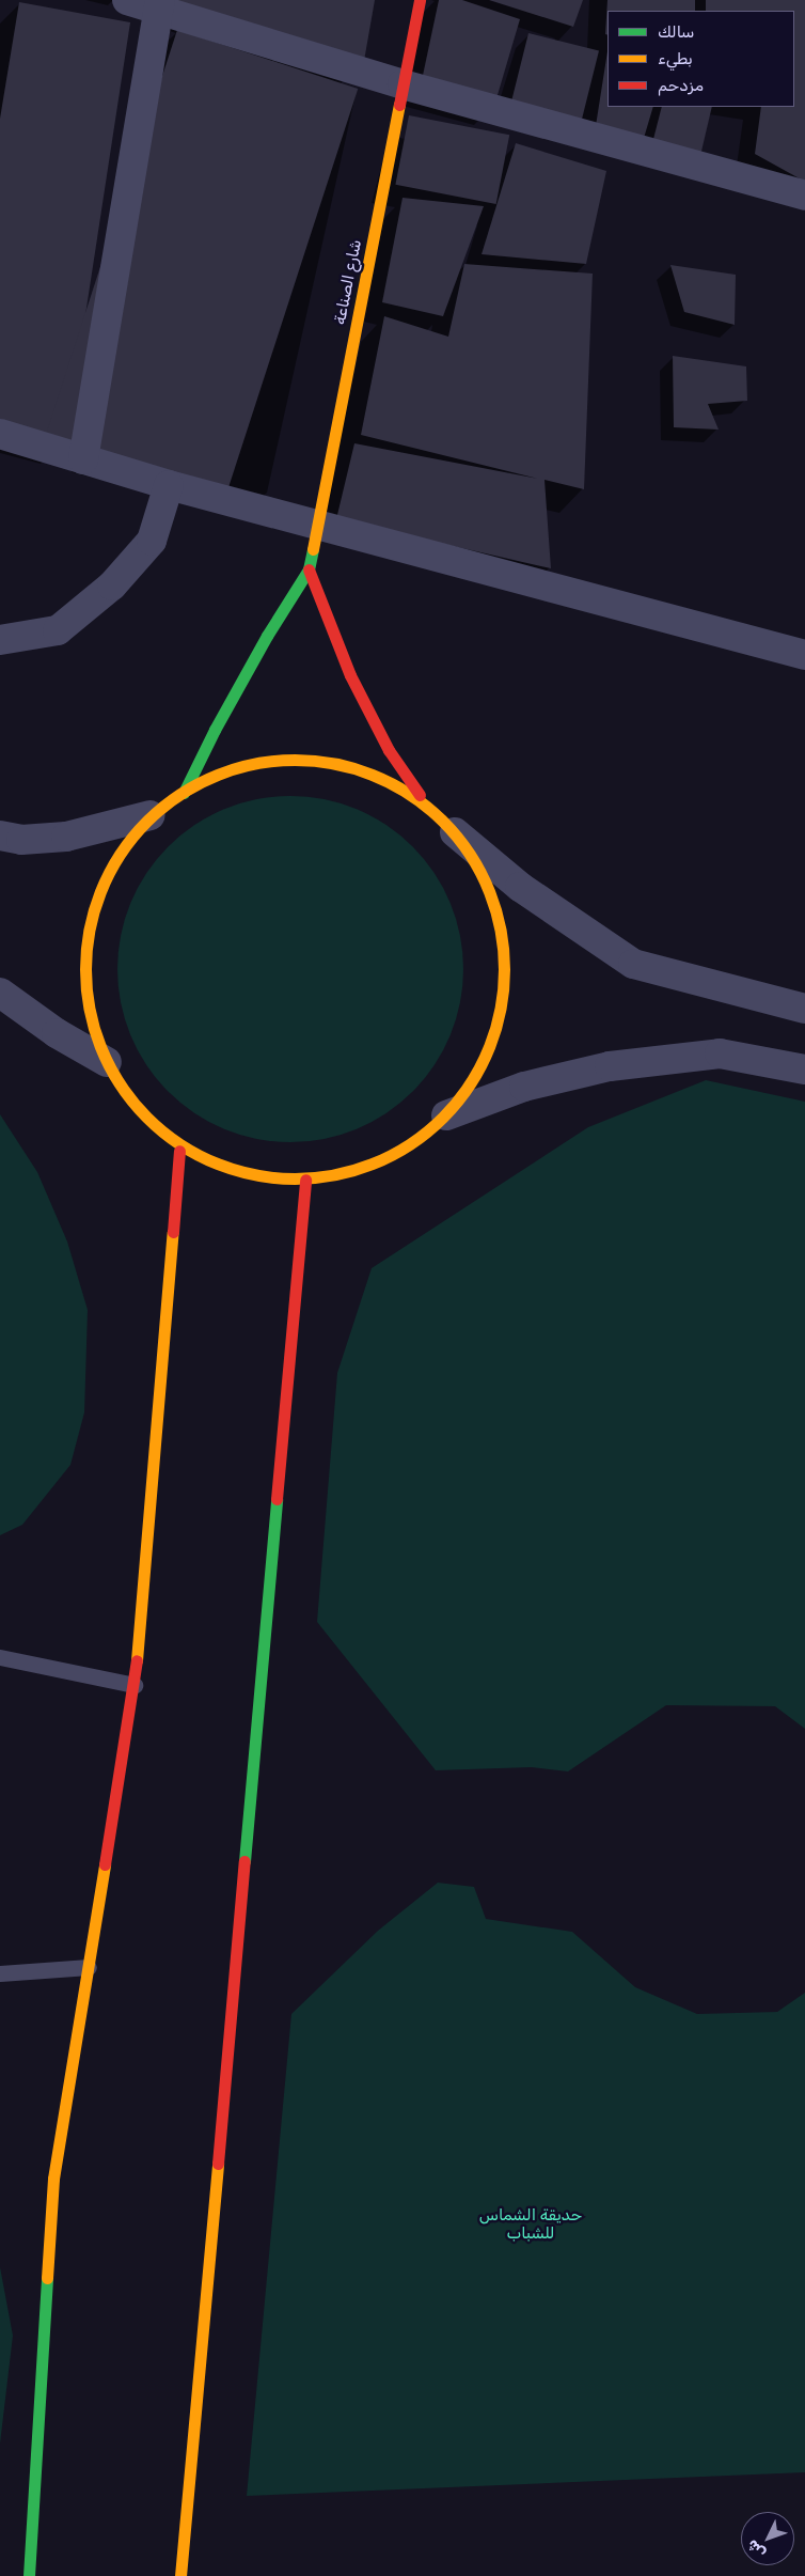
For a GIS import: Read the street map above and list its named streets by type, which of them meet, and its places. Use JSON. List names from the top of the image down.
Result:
{
  "streets": {
    "street": ["شارع الصناعة"]
  },
  "parks": ["حديقة الشماس للشباب"],
  "legend": ["سالك", "بطيء", "مزدحم"],
  "north": "bottom left"
}
